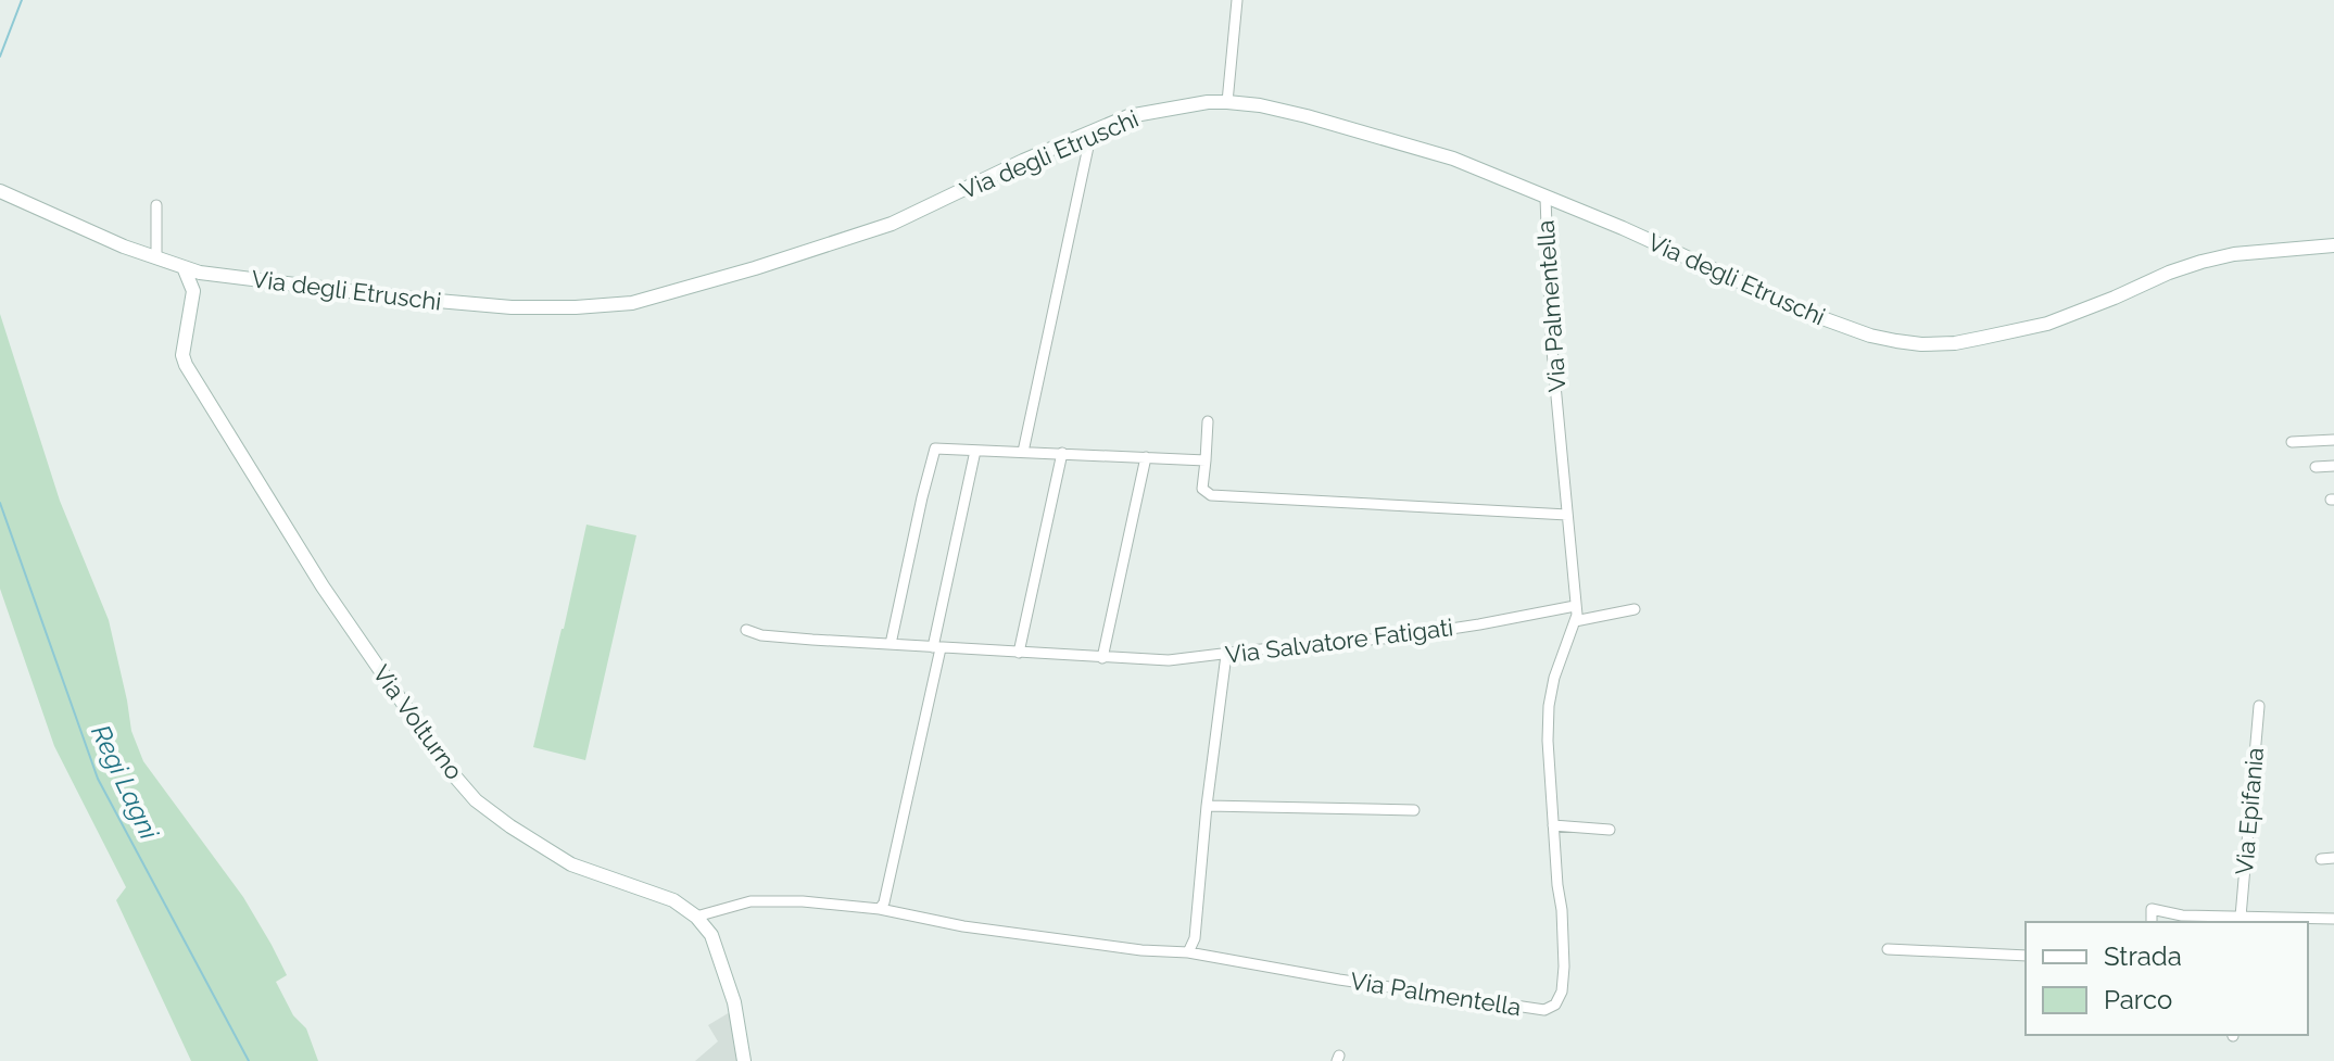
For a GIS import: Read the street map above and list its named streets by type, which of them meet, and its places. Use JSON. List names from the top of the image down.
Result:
{
  "streets": {
    "main road": ["Via degli Etruschi", "Via Volturno"],
    "street": ["Via Palmentella", "Via Salvatore Fatigati", "Via Epifania"]
  },
  "crossings": [
    ["Via degli Etruschi", "Via Palmentella"],
    ["Via degli Etruschi", "Via Volturno"],
    ["Via Palmentella", "Via Salvatore Fatigati"],
    ["Via Palmentella", "Via Volturno"]
  ],
  "water": ["Regi Lagni"],
  "legend": ["Strada", "Parco"]
}
